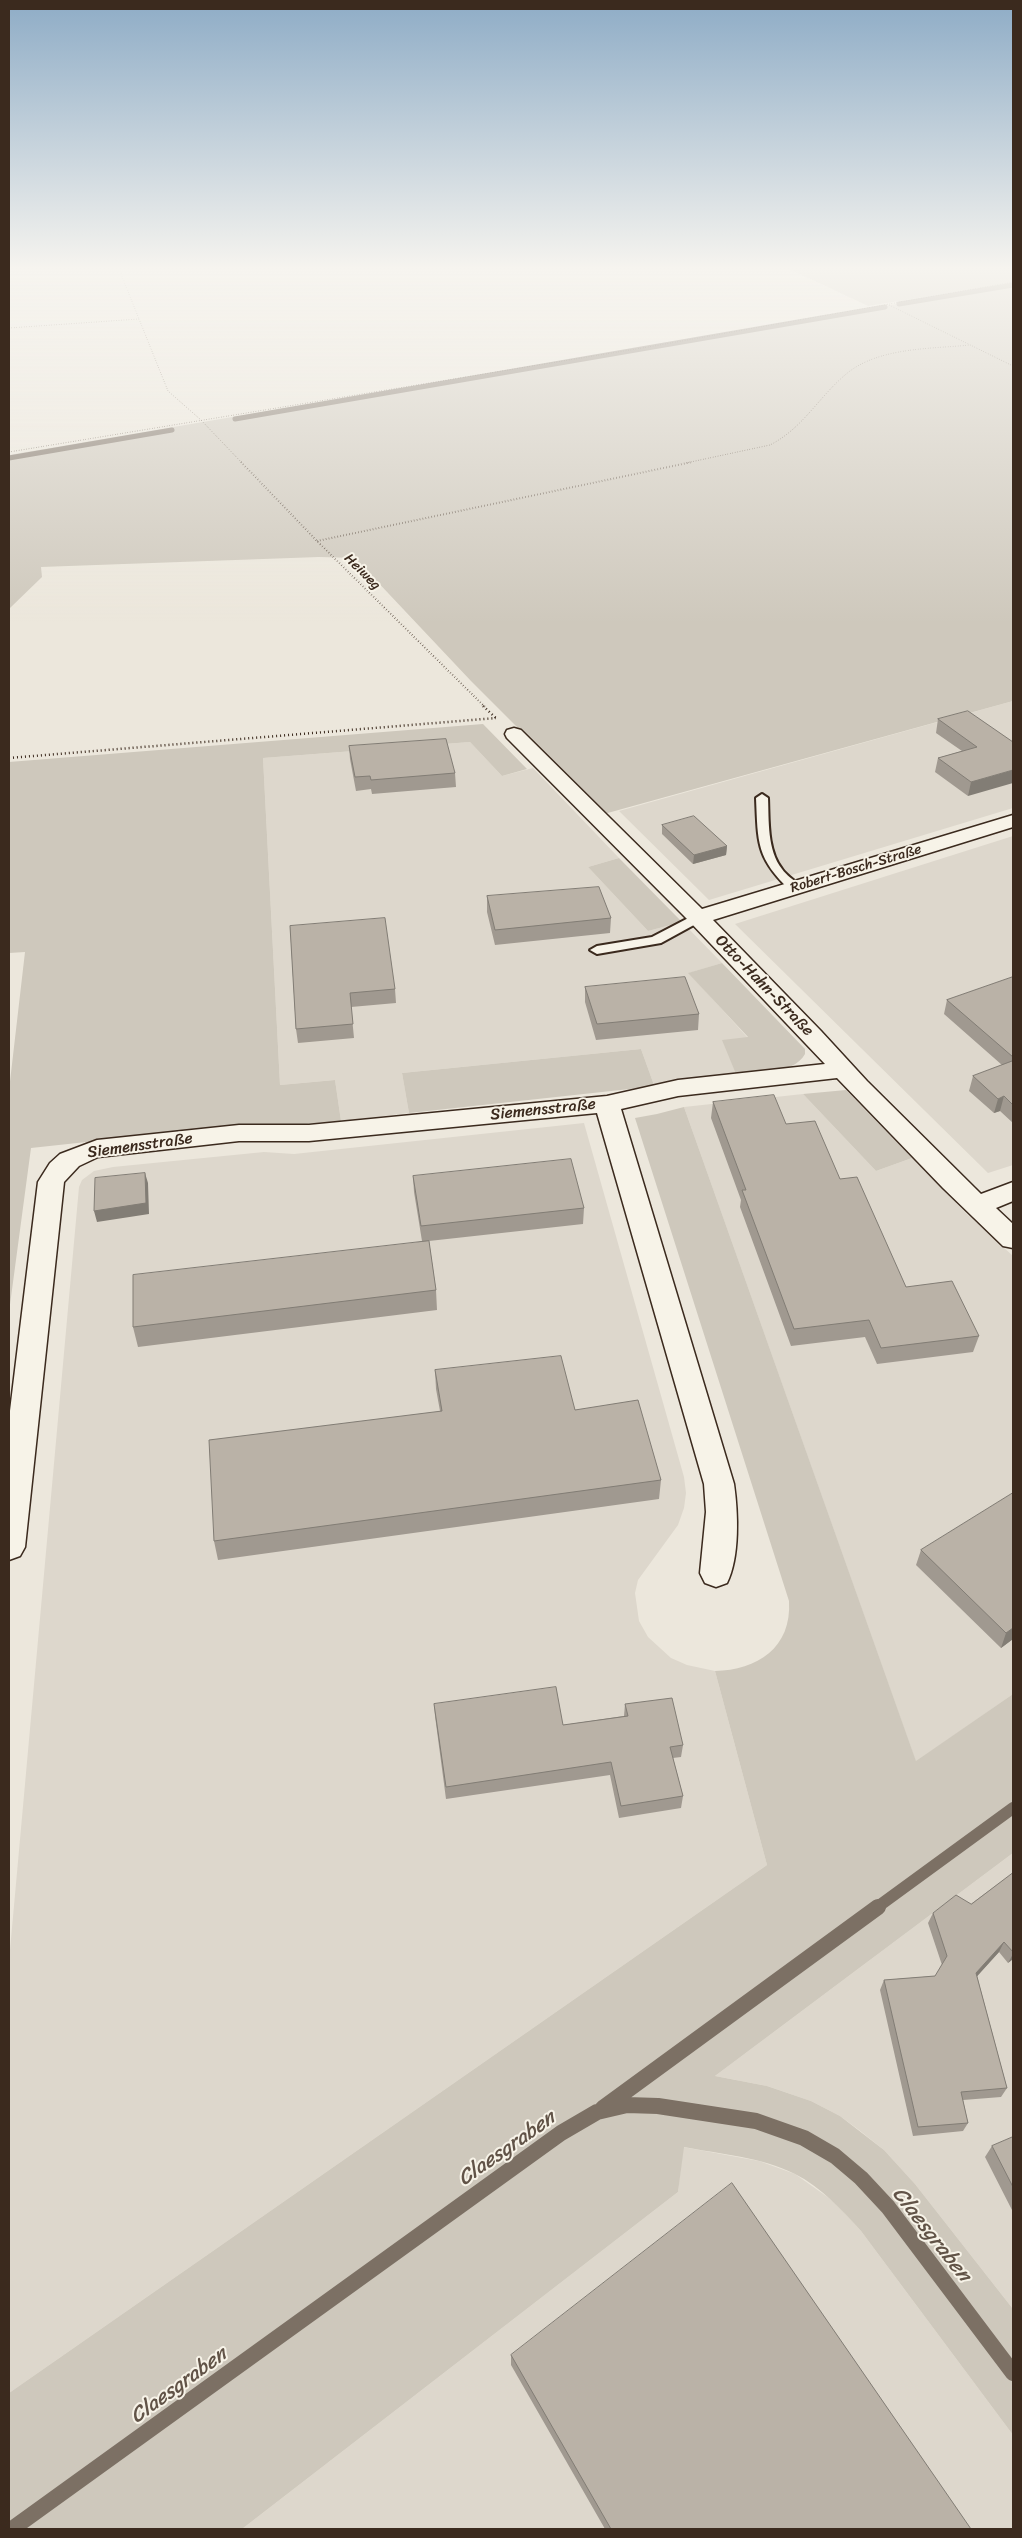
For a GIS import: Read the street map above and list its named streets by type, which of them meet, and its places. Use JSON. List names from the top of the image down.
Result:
{
  "streets": {
    "street": ["Robert-Bosch-Straße", "Otto-Hahn-Straße", "Siemensstraße"],
    "path": ["Heiweg"]
  },
  "crossings": [
    ["Heiweg", "Otto-Hahn-Straße"],
    ["Robert-Bosch-Straße", "Otto-Hahn-Straße"],
    ["Otto-Hahn-Straße", "Siemensstraße"]
  ],
  "water": ["Claesgraben"]
}
